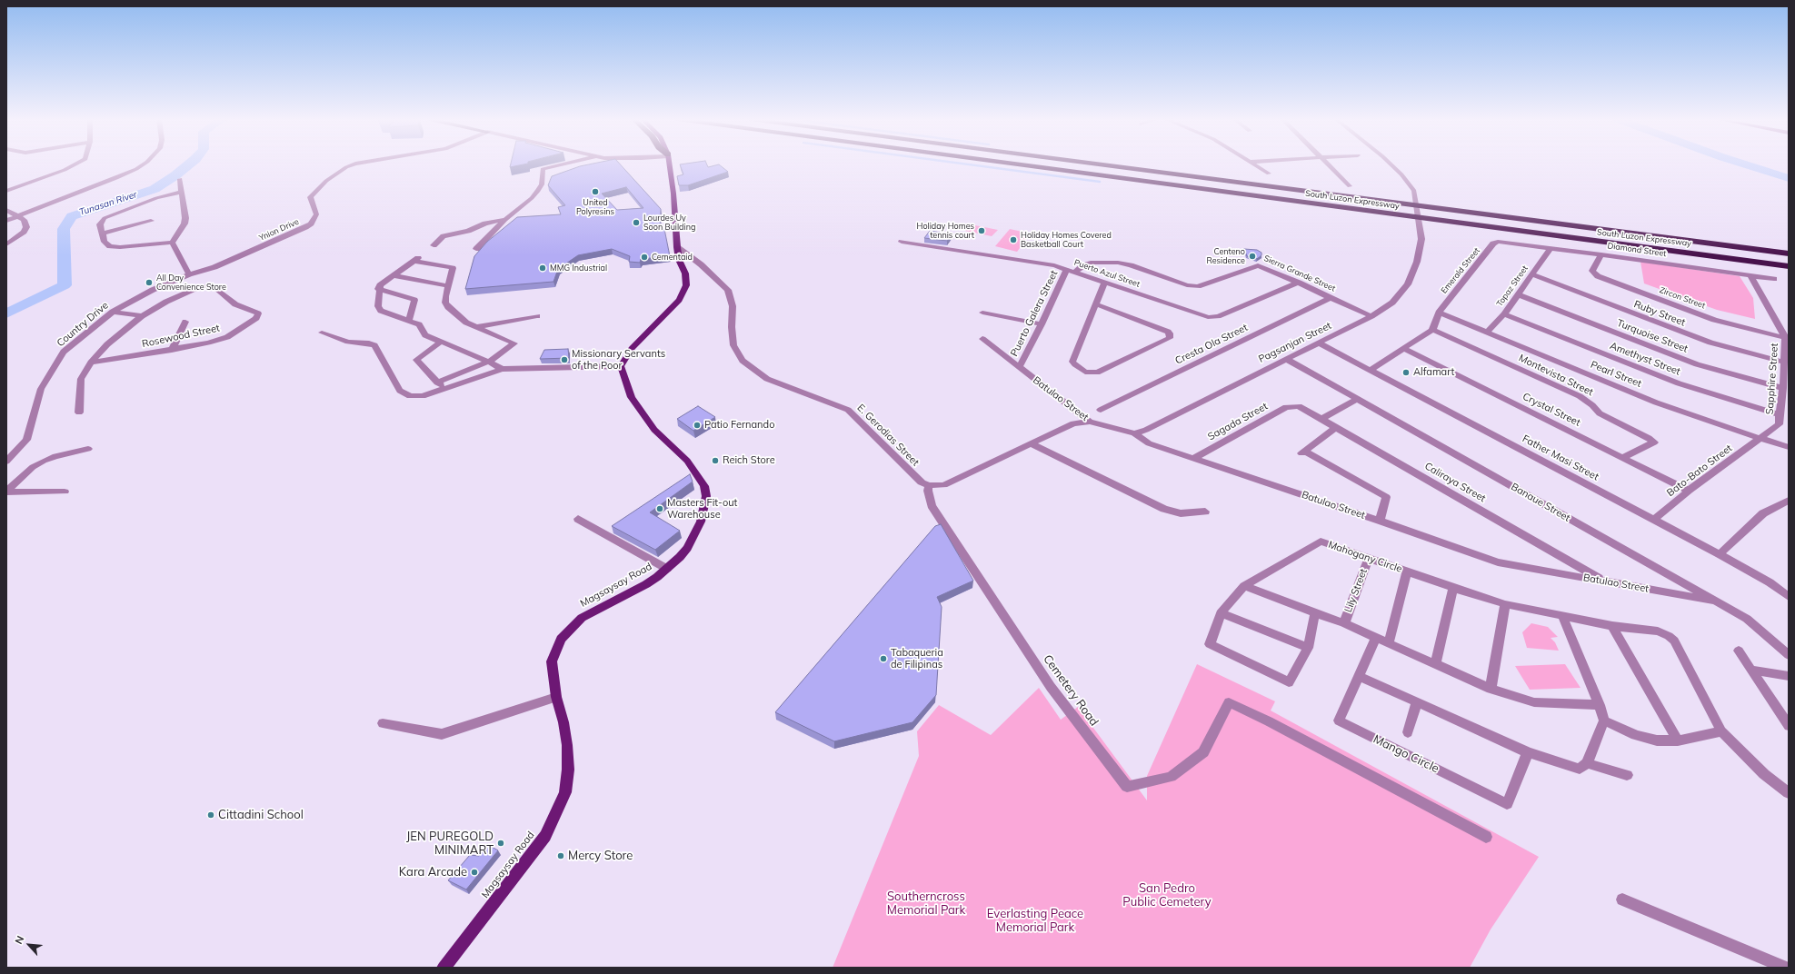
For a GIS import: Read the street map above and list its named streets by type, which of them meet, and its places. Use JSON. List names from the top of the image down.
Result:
{
  "streets": {
    "highway": ["South Luzon Expressway"],
    "main road": ["Magsaysay Road"],
    "street": [
      "Ynion Drive",
      "Diamond Street",
      "Emerald Street",
      "Puerto Azul Street",
      "Sierra Grande Street",
      "Topaz Street",
      "Zircon Street",
      "Puerto Galera Street",
      "Ruby Street",
      "Country Drive",
      "Rosewood Street",
      "Turquoise Street",
      "Pagsanjan Street",
      "Cresta Ola Street",
      "Amethyst Street",
      "Pearl Street",
      "Montevista Street",
      "Sapphire Street",
      "Batulao Street",
      "Crystal Street",
      "Sagada Street",
      "E. Gerodias Street",
      "Father Masi Street",
      "Bato-Bato Street",
      "Caliraya Street",
      "Banaue Street",
      "Mahogany Circle",
      "Lily Street",
      "Cemetery Road",
      "Mango Circle"
    ]
  },
  "crossings": [
    ["Ynion Drive", "Country Drive"],
    ["Diamond Street", "Emerald Street"],
    ["Diamond Street", "Topaz Street"],
    ["Diamond Street", "Zircon Street"],
    ["Diamond Street", "Sapphire Street"],
    ["Emerald Street", "Pearl Street"],
    ["Puerto Azul Street", "Sierra Grande Street"],
    ["Puerto Azul Street", "Puerto Galera Street"],
    ["Sierra Grande Street", "Pagsanjan Street"],
    ["Sierra Grande Street", "Cresta Ola Street"],
    ["Topaz Street", "Ruby Street"],
    ["Topaz Street", "Turquoise Street"],
    ["Topaz Street", "Amethyst Street"],
    ["Topaz Street", "Pearl Street"],
    ["Zircon Street", "Sapphire Street"],
    ["Puerto Galera Street", "Batulao Street"],
    ["Ruby Street", "Sapphire Street"],
    ["Turquoise Street", "Sapphire Street"],
    ["Pagsanjan Street", "Batulao Street"],
    ["Pagsanjan Street", "Father Masi Street"],
    ["Pagsanjan Street", "Banaue Street"],
    ["Amethyst Street", "Sapphire Street"],
    ["Pearl Street", "Sapphire Street"],
    ["Pearl Street", "Bato-Bato Street"],
    ["Montevista Street", "Crystal Street"],
    ["Sapphire Street", "Bato-Bato Street"],
    ["Batulao Street", "Sagada Street"],
    ["Batulao Street", "Caliraya Street"],
    ["Batulao Street", "Banaue Street"],
    ["Crystal Street", "Bato-Bato Street"],
    ["Sagada Street", "Caliraya Street"],
    ["E. Gerodias Street", "Cemetery Road"],
    ["Father Masi Street", "Bato-Bato Street"],
    ["Mahogany Circle", "Lily Street"]
  ],
  "water": ["Tunasan River"],
  "parks": ["San Pedro Public Cemetery", "Southerncross Memorial Park", "Everlasting Peace Memorial Park"],
  "places": [
    "United Polyresins",
    "Lourdes Uy Soon Building",
    "Holiday Homes tennis court",
    "Holiday Homes Covered Basketball Court",
    "Centeno Residence",
    "Cementaid",
    "MMG Industrial",
    "All Day Convenience Store",
    "Missionary Servants of the Poor",
    "Alfamart",
    "Patio Fernando",
    "Reich Store",
    "Masters Fit-out Warehouse",
    "Tabaqueria de Filipinas",
    "Cittadini School",
    "JEN PUREGOLD MINIMART",
    "Mercy Store",
    "Kara Arcade"
  ],
  "north": "top left"
}
